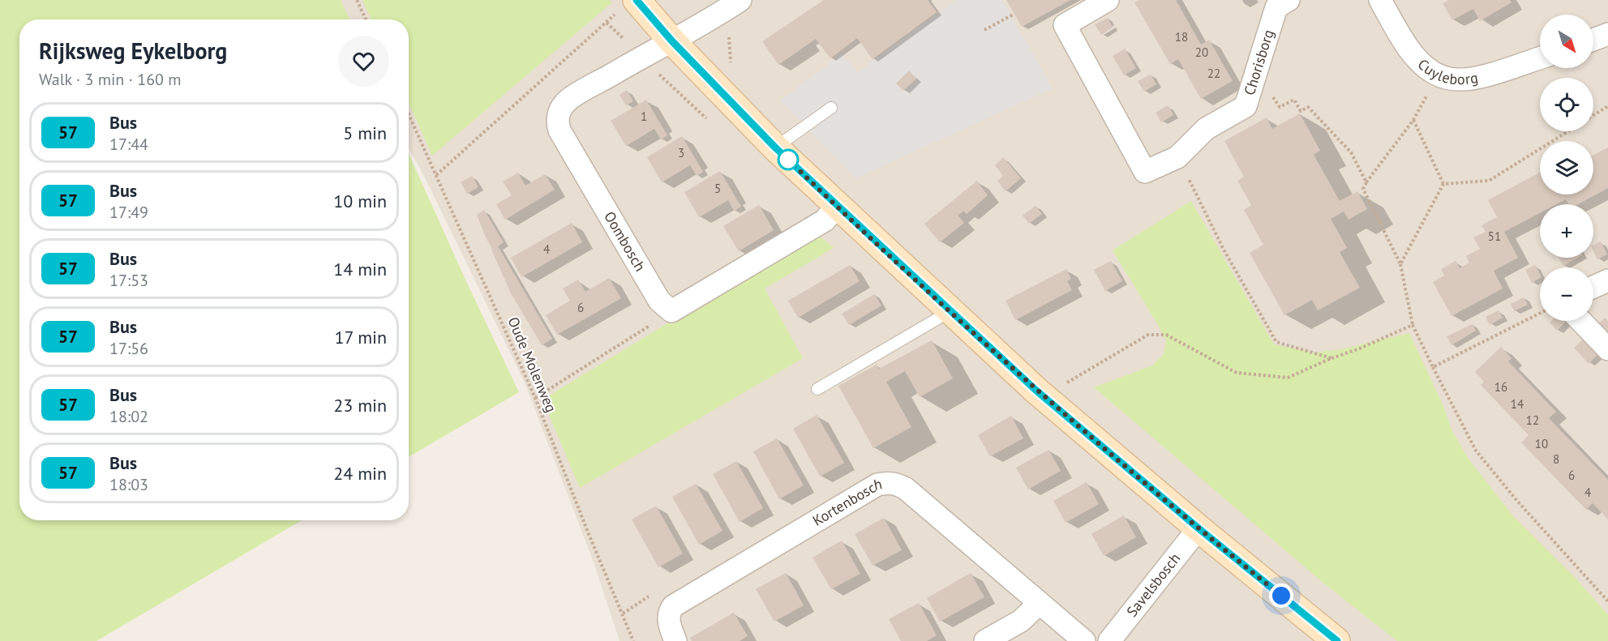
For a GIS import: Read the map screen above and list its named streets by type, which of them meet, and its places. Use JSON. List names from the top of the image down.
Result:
{
  "streets": {
    "street": [
      "Chorisborg",
      "Cuyleborg",
      "Oombosch",
      "Kortenbosch",
      "Savelsbosch"
    ],
    "path": ["Oude Molenweg"]
  },
  "lines": ["bus line 57"],
  "house_numbers": [
    "18",
    "20",
    "22",
    "1",
    "3",
    "5",
    "51",
    "4",
    "6",
    "16",
    "14",
    "12",
    "10",
    "8",
    "6",
    "4"
  ],
  "north": "bottom right",
  "page": {
    "map_buttons": ["+", "−"],
    "heading": ["Rijksweg Eykelborg", "Walk · 3 min · 160 m"],
    "list": [
      {
        "mark": "57",
        "name": "Bus",
        "note": "17:44",
        "value": "5 min"
      },
      {
        "mark": "57",
        "name": "Bus",
        "note": "17:49",
        "value": "10 min"
      },
      {
        "mark": "57",
        "name": "Bus",
        "note": "17:53",
        "value": "14 min"
      },
      {
        "mark": "57",
        "name": "Bus",
        "note": "17:56",
        "value": "17 min"
      },
      {
        "mark": "57",
        "name": "Bus",
        "note": "18:02",
        "value": "23 min"
      },
      {
        "mark": "57",
        "name": "Bus",
        "note": "18:03",
        "value": "24 min"
      }
    ]
  }
}
